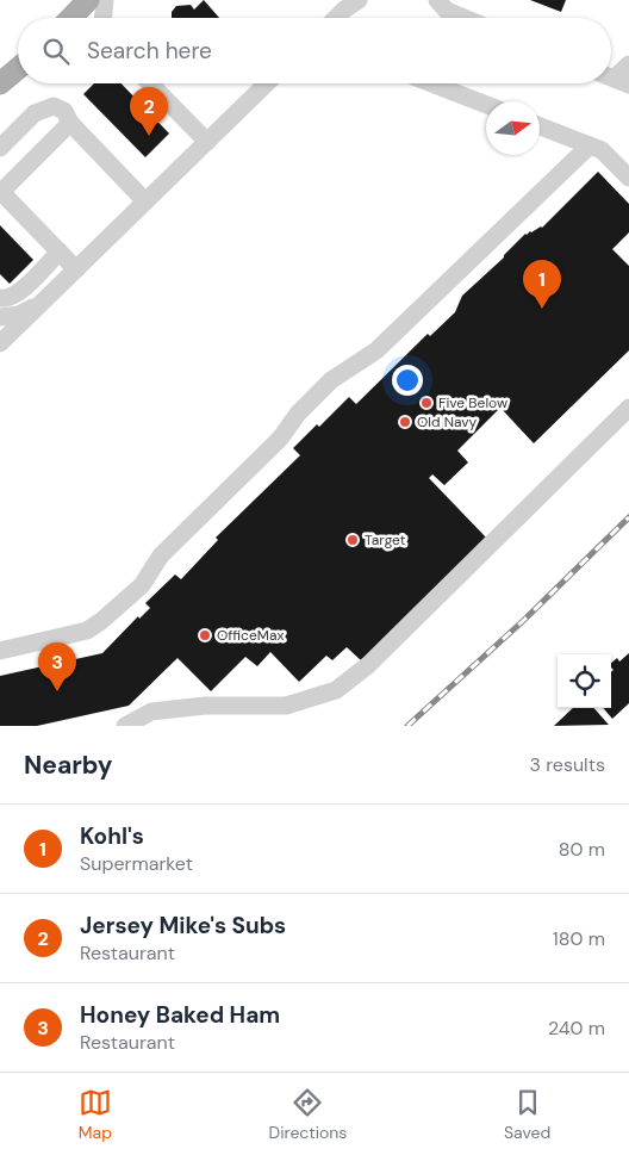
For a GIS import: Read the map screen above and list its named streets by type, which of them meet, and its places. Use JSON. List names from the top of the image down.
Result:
{
  "places": [
    "Five Below",
    "Old Navy",
    "Target",
    "OfficeMax"
  ],
  "north": "right",
  "page": {
    "search": "Search here",
    "pins": ["2", "1", "3"],
    "heading": ["Nearby", "3 results"],
    "list": [
      {
        "mark": "1",
        "name": "Kohl's",
        "note": "Supermarket",
        "value": "80 m"
      },
      {
        "mark": "2",
        "name": "Jersey Mike's Subs",
        "note": "Restaurant",
        "value": "180 m"
      },
      {
        "mark": "3",
        "name": "Honey Baked Ham",
        "note": "Restaurant",
        "value": "240 m"
      }
    ],
    "nav": ["Map", "Directions", "Saved"]
  }
}
